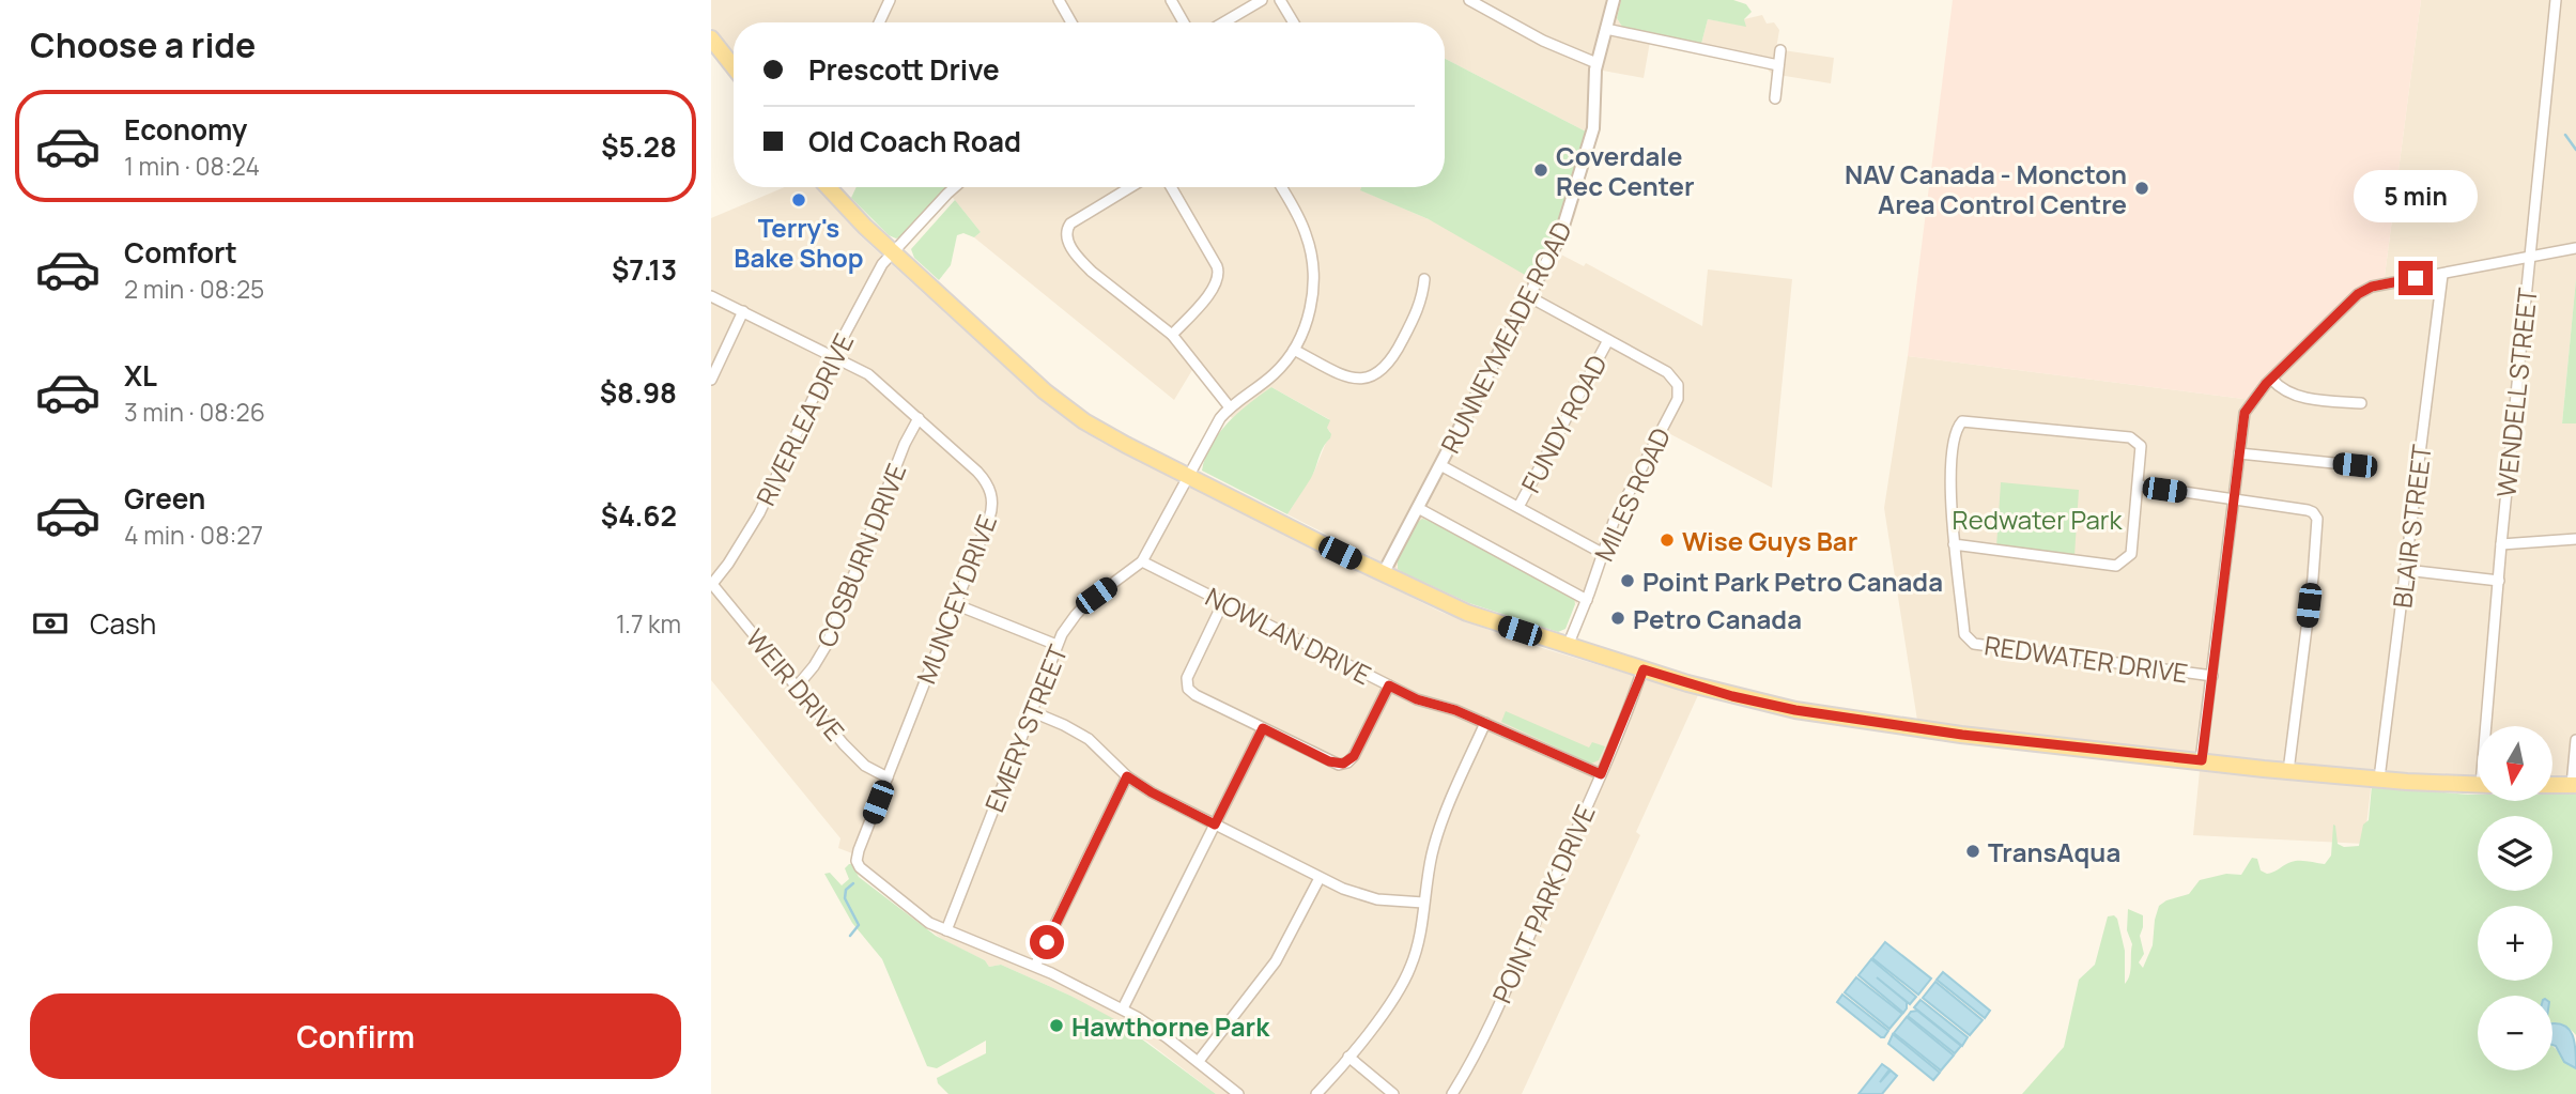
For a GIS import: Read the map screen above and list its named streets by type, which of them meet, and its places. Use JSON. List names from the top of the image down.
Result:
{
  "streets": {
    "street": [
      "RUNNEYMEADE ROAD",
      "WENDELL STREET",
      "RIVERLEA DRIVE",
      "FUNDY ROAD",
      "MILES ROAD",
      "BLAIR STREET",
      "COSBURN DRIVE",
      "MUNCEY DRIVE",
      "NOWLAN DRIVE",
      "REDWATER DRIVE",
      "WEIR DRIVE",
      "EMERY STREET",
      "POINT PARK DRIVE"
    ]
  },
  "crossings": [
    ["RIVERLEA DRIVE", "MUNCEY DRIVE"],
    ["RIVERLEA DRIVE", "WEIR DRIVE"],
    ["FUNDY ROAD", "MILES ROAD"],
    ["COSBURN DRIVE", "MUNCEY DRIVE"],
    ["COSBURN DRIVE", "WEIR DRIVE"],
    ["MUNCEY DRIVE", "WEIR DRIVE"],
    ["MUNCEY DRIVE", "EMERY STREET"],
    ["NOWLAN DRIVE", "EMERY STREET"],
    ["NOWLAN DRIVE", "POINT PARK DRIVE"]
  ],
  "parks": ["Redwater Park"],
  "places": [
    "Coverdale Rec Center",
    "NAV Canada - Moncton Area Control Centre",
    "Terry's Bake Shop",
    "Wise Guys Bar",
    "Point Park Petro Canada",
    "Petro Canada",
    "TransAqua",
    "Hawthorne Park"
  ],
  "north": "bottom",
  "page": {
    "heading": "Choose a ride",
    "banner": ["Prescott Drive", "Old Coach Road"],
    "list": [
      {
        "name": "Economy",
        "note": "1 min · 08:24",
        "value": "$5.28"
      },
      {
        "name": "Comfort",
        "note": "2 min · 08:25",
        "value": "$7.13"
      },
      {
        "name": "XL",
        "note": "3 min · 08:26",
        "value": "$8.98"
      },
      {
        "name": "Green",
        "note": "4 min · 08:27",
        "value": "$4.62"
      }
    ],
    "bubble": "5 min",
    "pay": ["Cash", "1.7 km"],
    "map_buttons": ["+", "−"],
    "buttons": "Confirm"
  }
}
